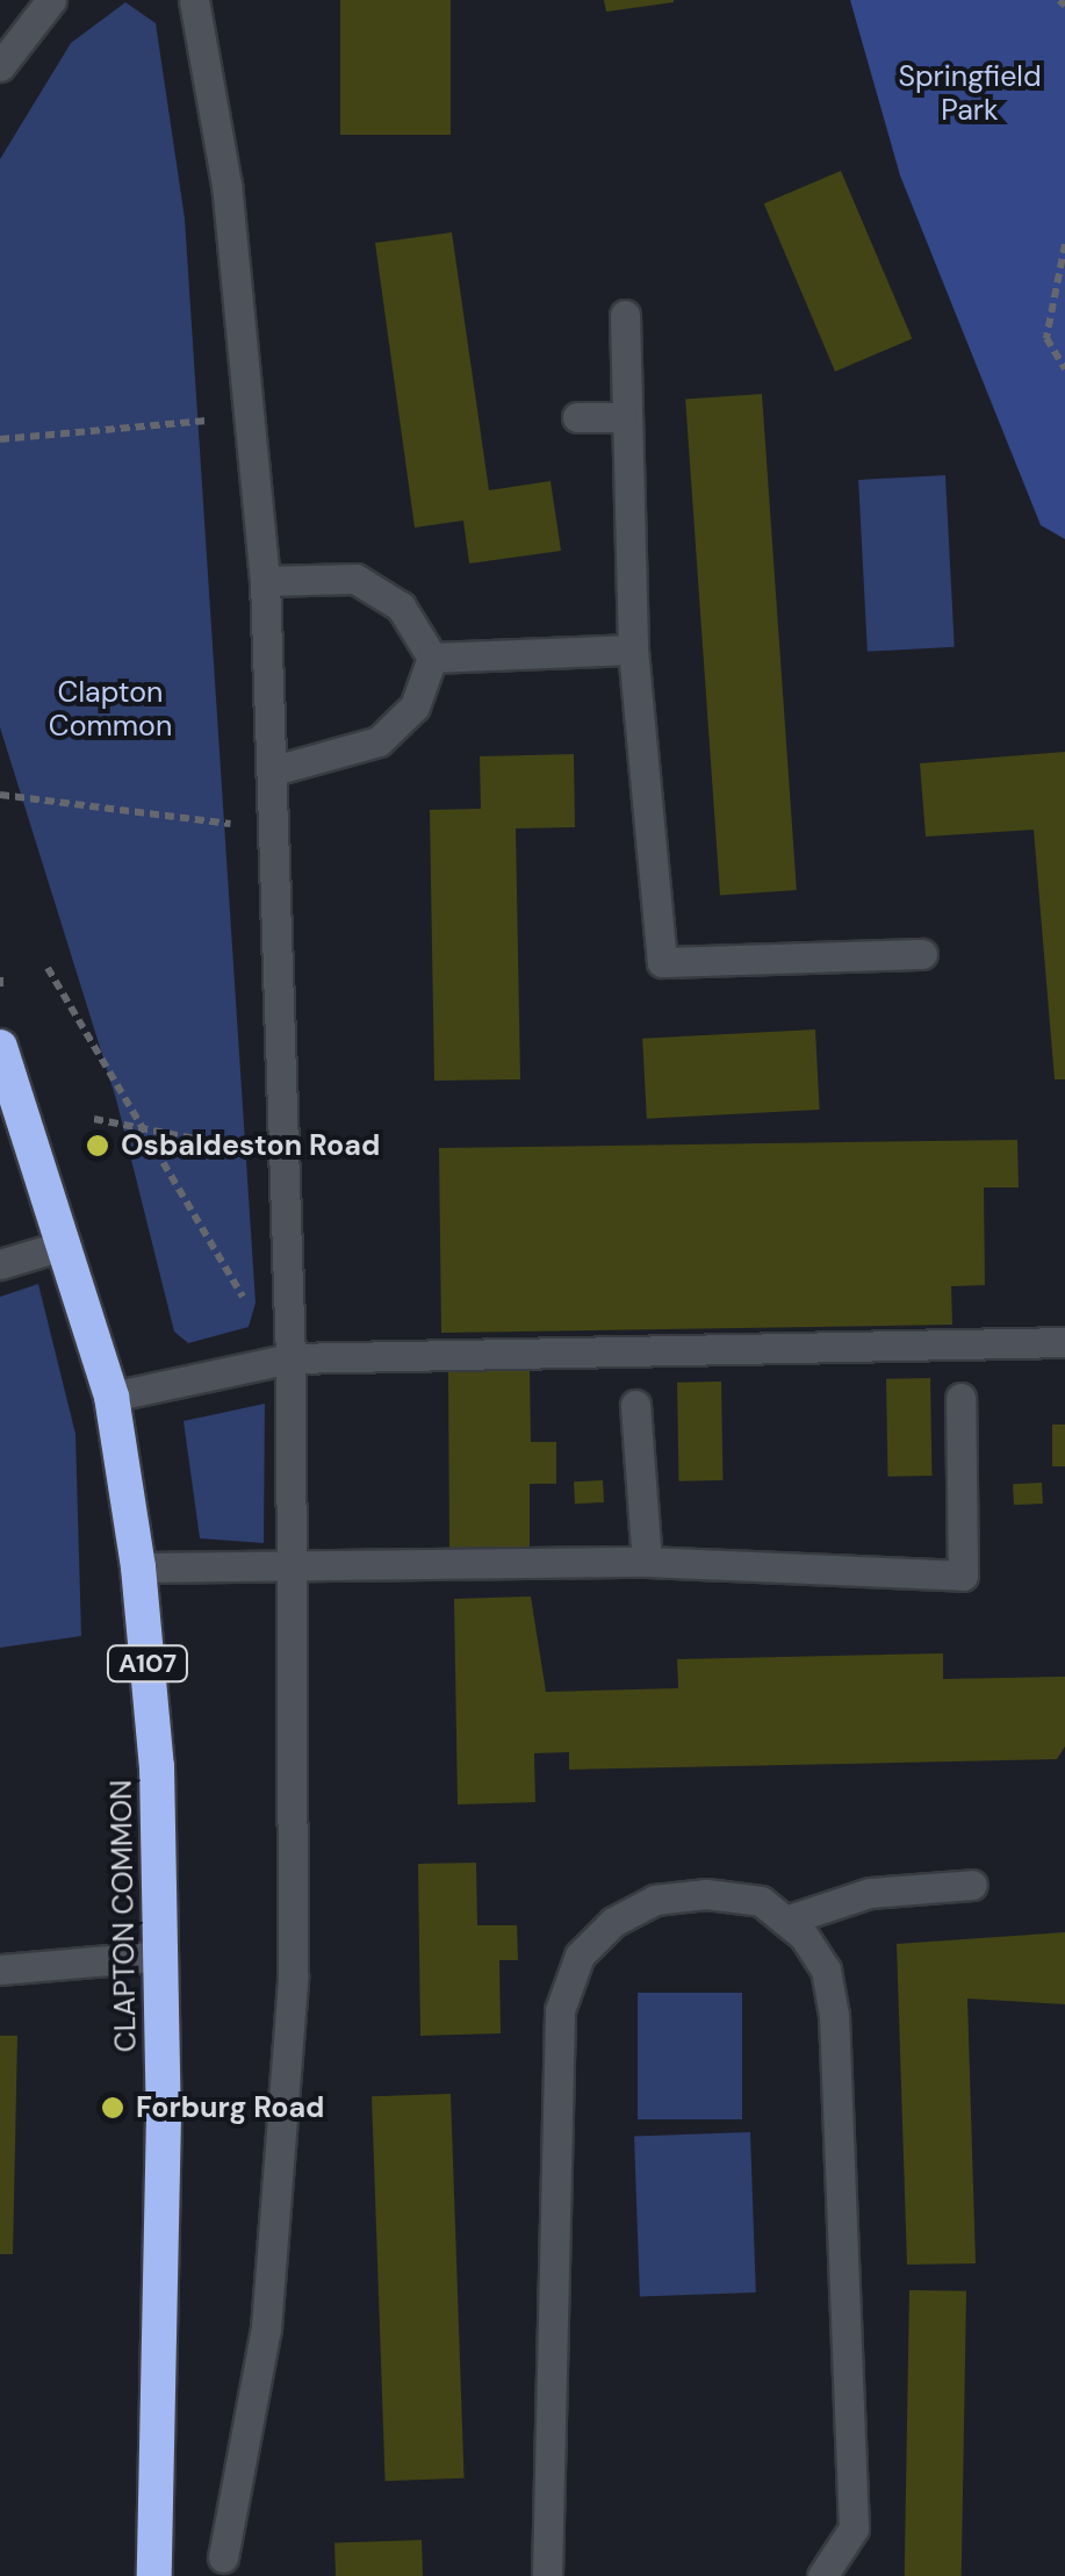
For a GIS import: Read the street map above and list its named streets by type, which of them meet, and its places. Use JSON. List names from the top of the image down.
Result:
{
  "streets": {
    "highway": ["A107", "CLAPTON COMMON"]
  },
  "parks": ["Springfield Park", "Clapton Common"],
  "places": ["Osbaldeston Road", "Forburg Road"]
}
